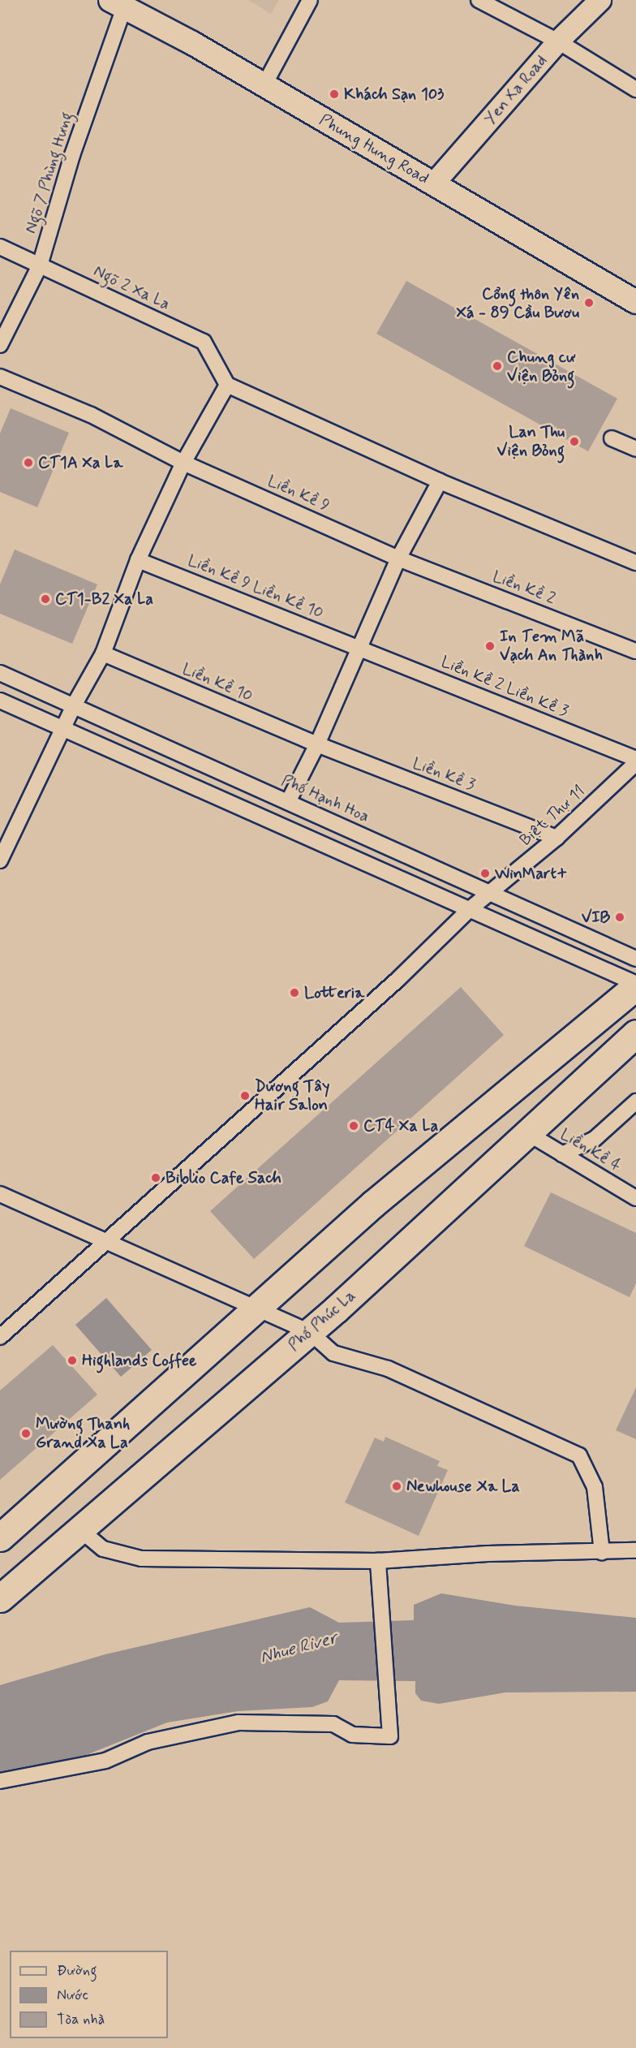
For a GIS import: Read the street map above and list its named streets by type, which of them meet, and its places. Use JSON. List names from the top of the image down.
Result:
{
  "streets": {
    "highway": ["Phố Phúc La"],
    "main road": ["Phung Hung Road"],
    "street": [
      "Yen Xa Road",
      "Ngõ 7 Phùng Hưng",
      "Ngõ 2 Xa La",
      "Liền Kề 9",
      "Liền Kề 9 Liền Kề 10",
      "Liền Kề 2",
      "Liền Kề 10",
      "Liền Kề 2 Liền Kề 3",
      "Liền Kề 3",
      "Phố Hạnh Hoa",
      "Biệt Thự 11",
      "Liền Kề 4"
    ]
  },
  "crossings": [
    ["Yen Xa Road", "Phung Hung Road"],
    ["Phung Hung Road", "Ngõ 7 Phùng Hưng"],
    ["Ngõ 7 Phùng Hưng", "Ngõ 2 Xa La"],
    ["Liền Kề 9", "Liền Kề 2"],
    ["Liền Kề 9 Liền Kề 10", "Liền Kề 2 Liền Kề 3"],
    ["Liền Kề 10", "Liền Kề 3"],
    ["Liền Kề 2 Liền Kề 3", "Biệt Thự 11"],
    ["Liền Kề 3", "Biệt Thự 11"],
    ["Phố Hạnh Hoa", "Biệt Thự 11"],
    ["Liền Kề 4", "Phố Phúc La"]
  ],
  "water": ["Nhue River"],
  "places": [
    "Khách Sạn 103",
    "Cổng thôn Yên Xá - 89 Cầu Bươu",
    "Chung cư Viện Bỏng",
    "Lan Thu Viện Bỏng",
    "CT1A Xa La",
    "CT1-B2 Xa La",
    "In Tem Mã Vạch An Thành",
    "WinMart+",
    "VIB",
    "Lotteria",
    "Dương Tây Hair Salon",
    "CT4 Xa La",
    "Biblio Cafe Sach",
    "Highlands Coffee",
    "Mường Thanh Grand Xa La",
    "Newhouse Xa La"
  ],
  "legend": ["Đường", "Nước", "Tòa nhà"]
}
